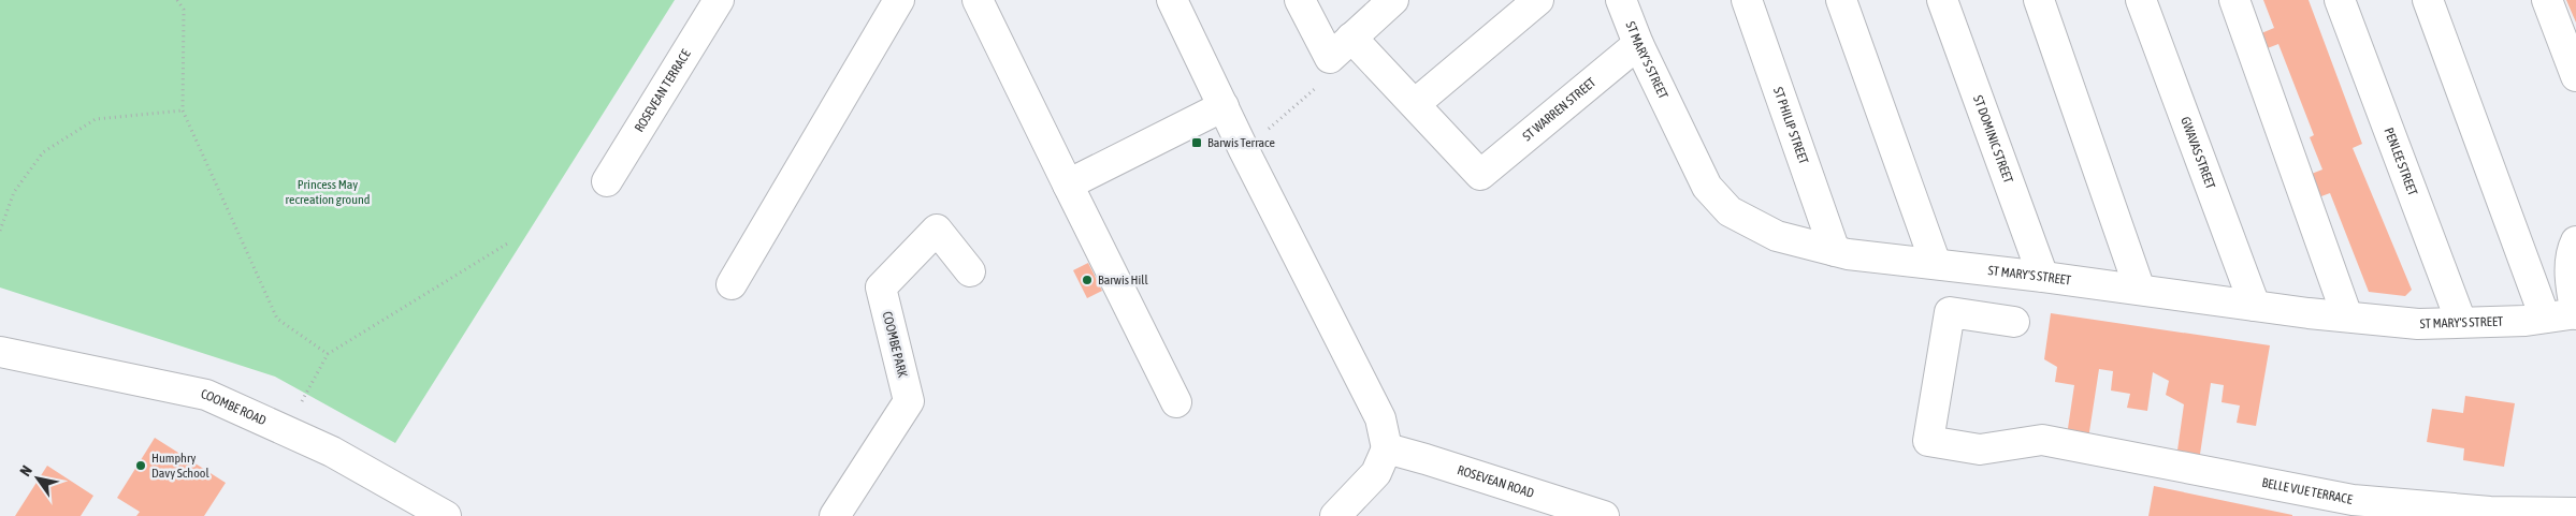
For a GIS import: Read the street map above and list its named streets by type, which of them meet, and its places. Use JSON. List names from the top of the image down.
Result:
{
  "streets": {
    "street": [
      "ST MARY'S STREET",
      "ROSEVEAN TERRACE",
      "ST WARREN STREET",
      "ST PHILIP STREET",
      "ST DOMINIC STREET",
      "GWAVAS STREET",
      "PENLEE STREET",
      "COOMBE PARK",
      "COOMBE ROAD",
      "ROSEVEAN ROAD",
      "BELLE VUE TERRACE"
    ]
  },
  "crossings": [
    ["ST MARY'S STREET", "ST WARREN STREET"],
    ["ST MARY'S STREET", "ST PHILIP STREET"],
    ["ST MARY'S STREET", "ST DOMINIC STREET"],
    ["ST MARY'S STREET", "GWAVAS STREET"],
    ["ST MARY'S STREET", "PENLEE STREET"]
  ],
  "parks": ["Princess May recreation ground"],
  "places": {
    "transit": ["Barwis Terrace"],
    "other": ["Barwis Hill", "Humphry Davy School"]
  },
  "north": "top left"
}
